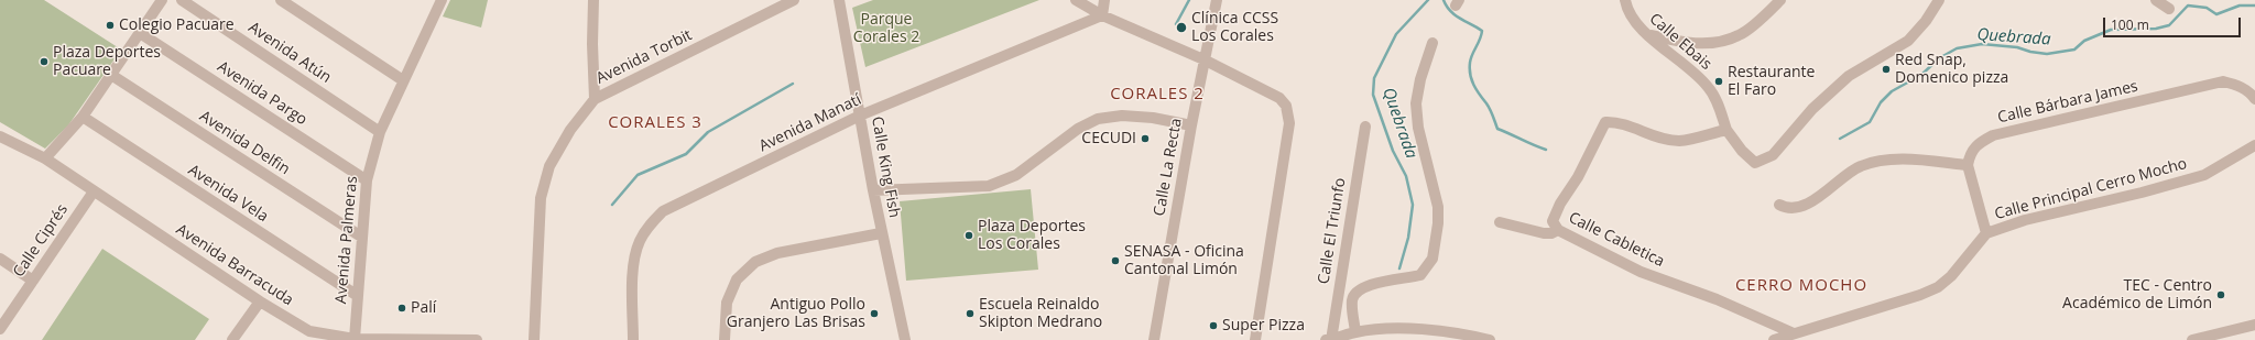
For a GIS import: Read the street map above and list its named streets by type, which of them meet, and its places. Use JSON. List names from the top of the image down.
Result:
{
  "streets": {
    "street": [
      "Calle Ebais",
      "Avenida Atún",
      "Avenida Torbit",
      "Avenida Pargo",
      "Calle Bárbara James",
      "Avenida Manatí",
      "Avenida Delfin",
      "Calle King Fish",
      "Calle La Recta",
      "Calle Principal Cerro Mocho",
      "Avenida Vela",
      "Calle El Triunfo",
      "Avenida Palmeras",
      "Calle Cabletica",
      "Calle Ciprés",
      "Avenida Barracuda"
    ]
  },
  "crossings": [
    ["Calle Ebais", "Calle Cabletica"],
    ["Avenida Atún", "Avenida Palmeras"],
    ["Avenida Pargo", "Avenida Palmeras"],
    ["Avenida Manatí", "Calle King Fish"],
    ["Avenida Delfin", "Avenida Palmeras"],
    ["Calle Principal Cerro Mocho", "Calle Cabletica"],
    ["Avenida Vela", "Avenida Palmeras"],
    ["Avenida Palmeras", "Avenida Barracuda"],
    ["Calle Ciprés", "Avenida Barracuda"]
  ],
  "districts": ["CORALES 2", "CORALES 3", "CERRO MOCHO"],
  "water": ["Quebrada"],
  "parks": ["Parque Corales 2"],
  "places": [
    "Colegio Pacuare",
    "Clínica CCSS Los Corales",
    "Plaza Deportes Pacuare",
    "Red Snap, Domenico pizza",
    "Restaurante El Faro",
    "CECUDI",
    "Plaza Deportes Los Corales",
    "SENASA - Oficina Cantonal Limón",
    "TEC - Centro Académico de Limón",
    "Palí",
    "Antiguo Pollo Granjero Las Brisas",
    "Escuela Reinaldo Skipton Medrano",
    "Super Pizza"
  ],
  "scale_bar": "100 m"
}
